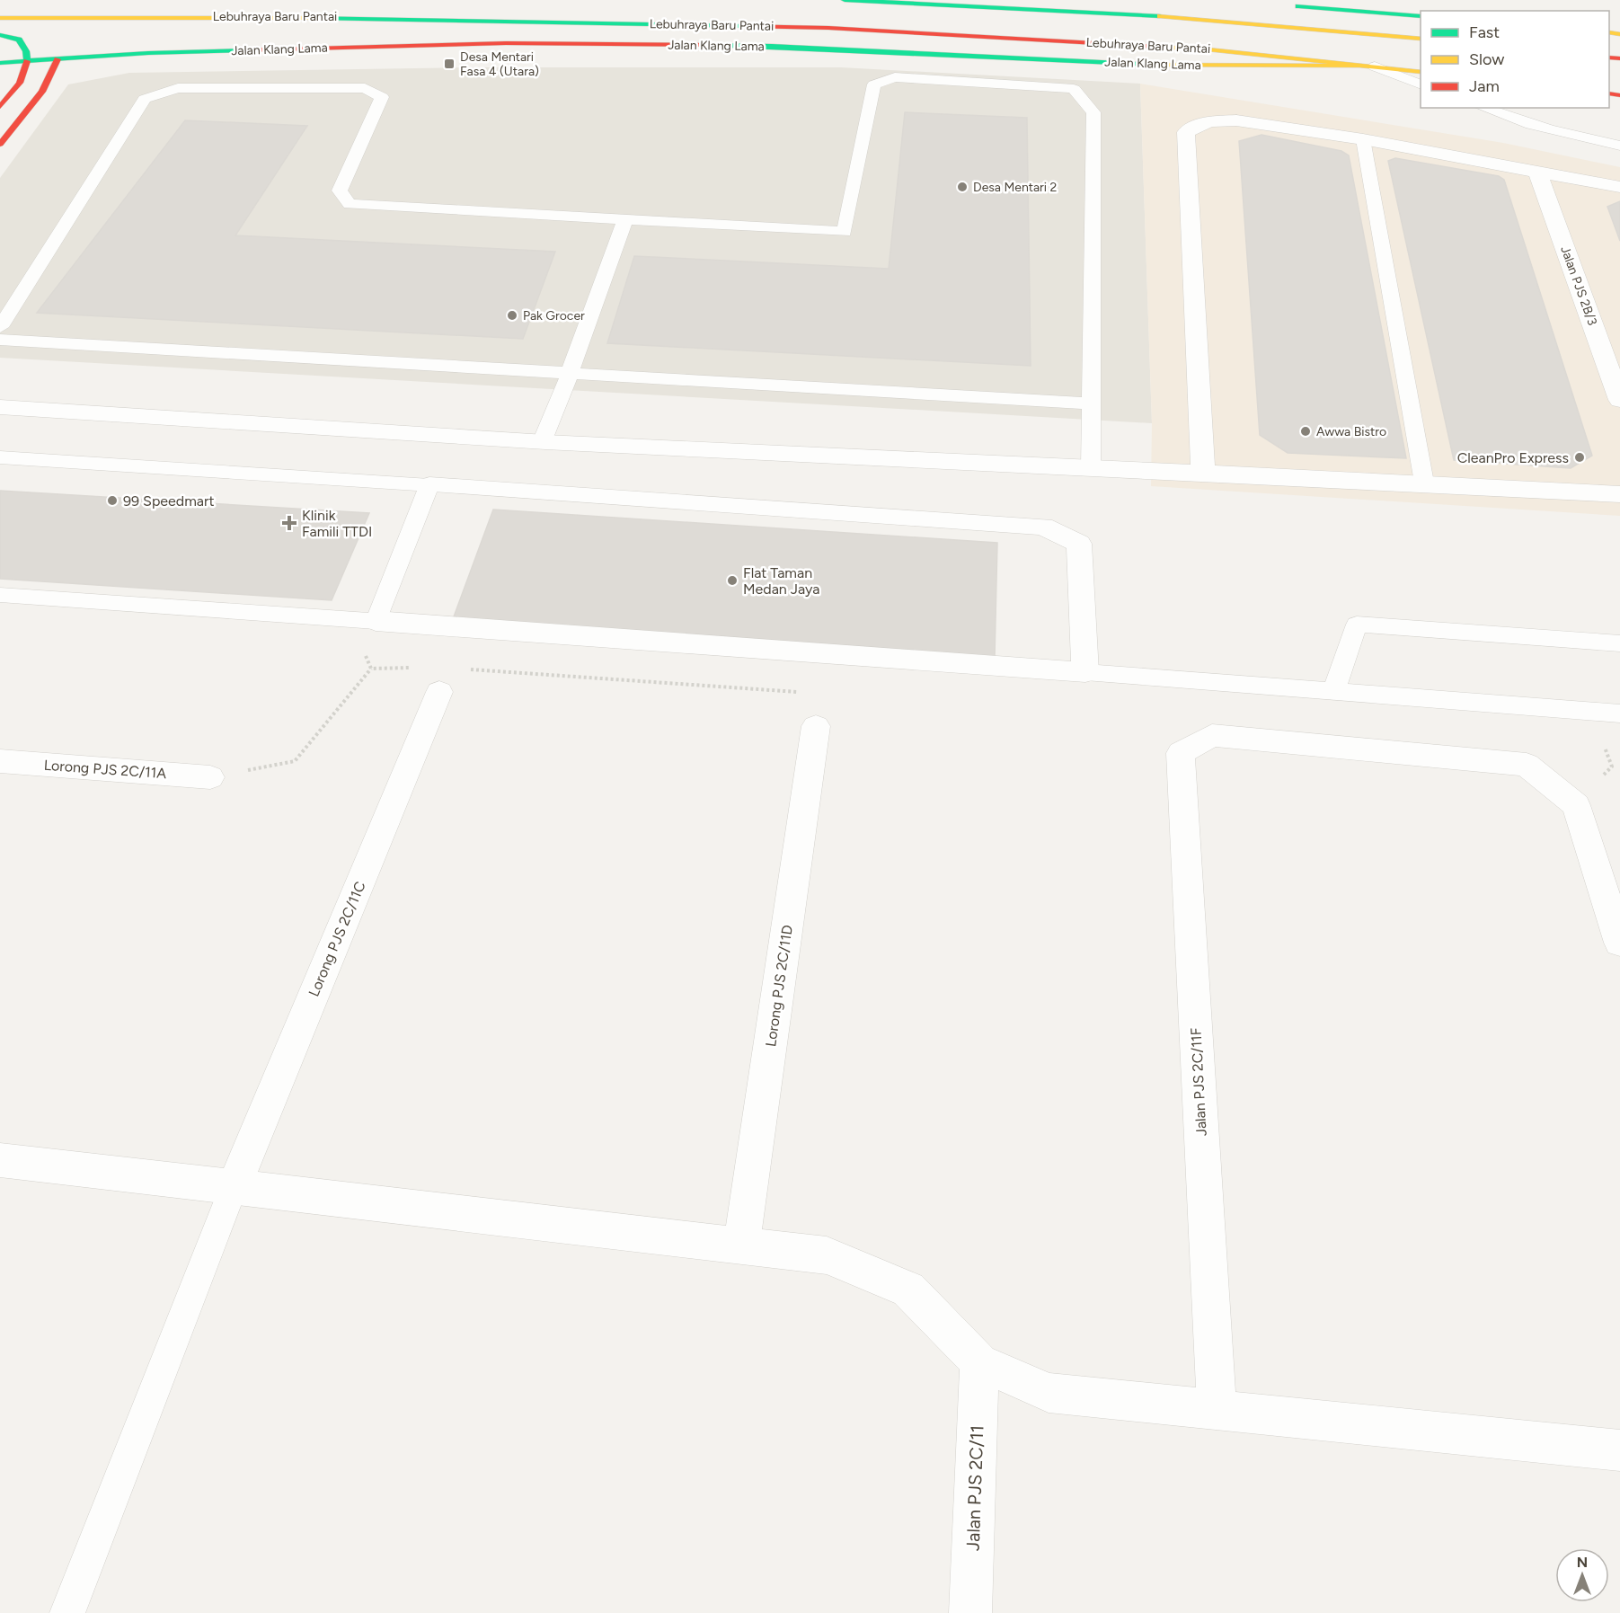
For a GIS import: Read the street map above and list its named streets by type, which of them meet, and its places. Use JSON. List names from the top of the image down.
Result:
{
  "streets": {
    "main road": ["Lebuhraya Baru Pantai", "Jalan Klang Lama"],
    "street": [
      "Jalan PJS 2B/3",
      "Lorong PJS 2C/11A",
      "Lorong PJS 2C/11C",
      "Lorong PJS 2C/11D",
      "Jalan PJS 2C/11F",
      "Jalan PJS 2C/11"
    ]
  },
  "crossings": [
    ["Lebuhraya Baru Pantai", "Jalan Klang Lama"]
  ],
  "places": {
    "transit": ["Desa Mentari Fasa 4 (Utara)"],
    "other": [
      "Desa Mentari 2",
      "Pak Grocer",
      "Awwa Bistro",
      "CleanPro Express",
      "99 Speedmart",
      "Flat Taman Medan Jaya"
    ],
    "health": ["Klinik Famili TTDI"]
  },
  "legend": ["Fast", "Slow", "Jam"],
  "north": "top"
}
